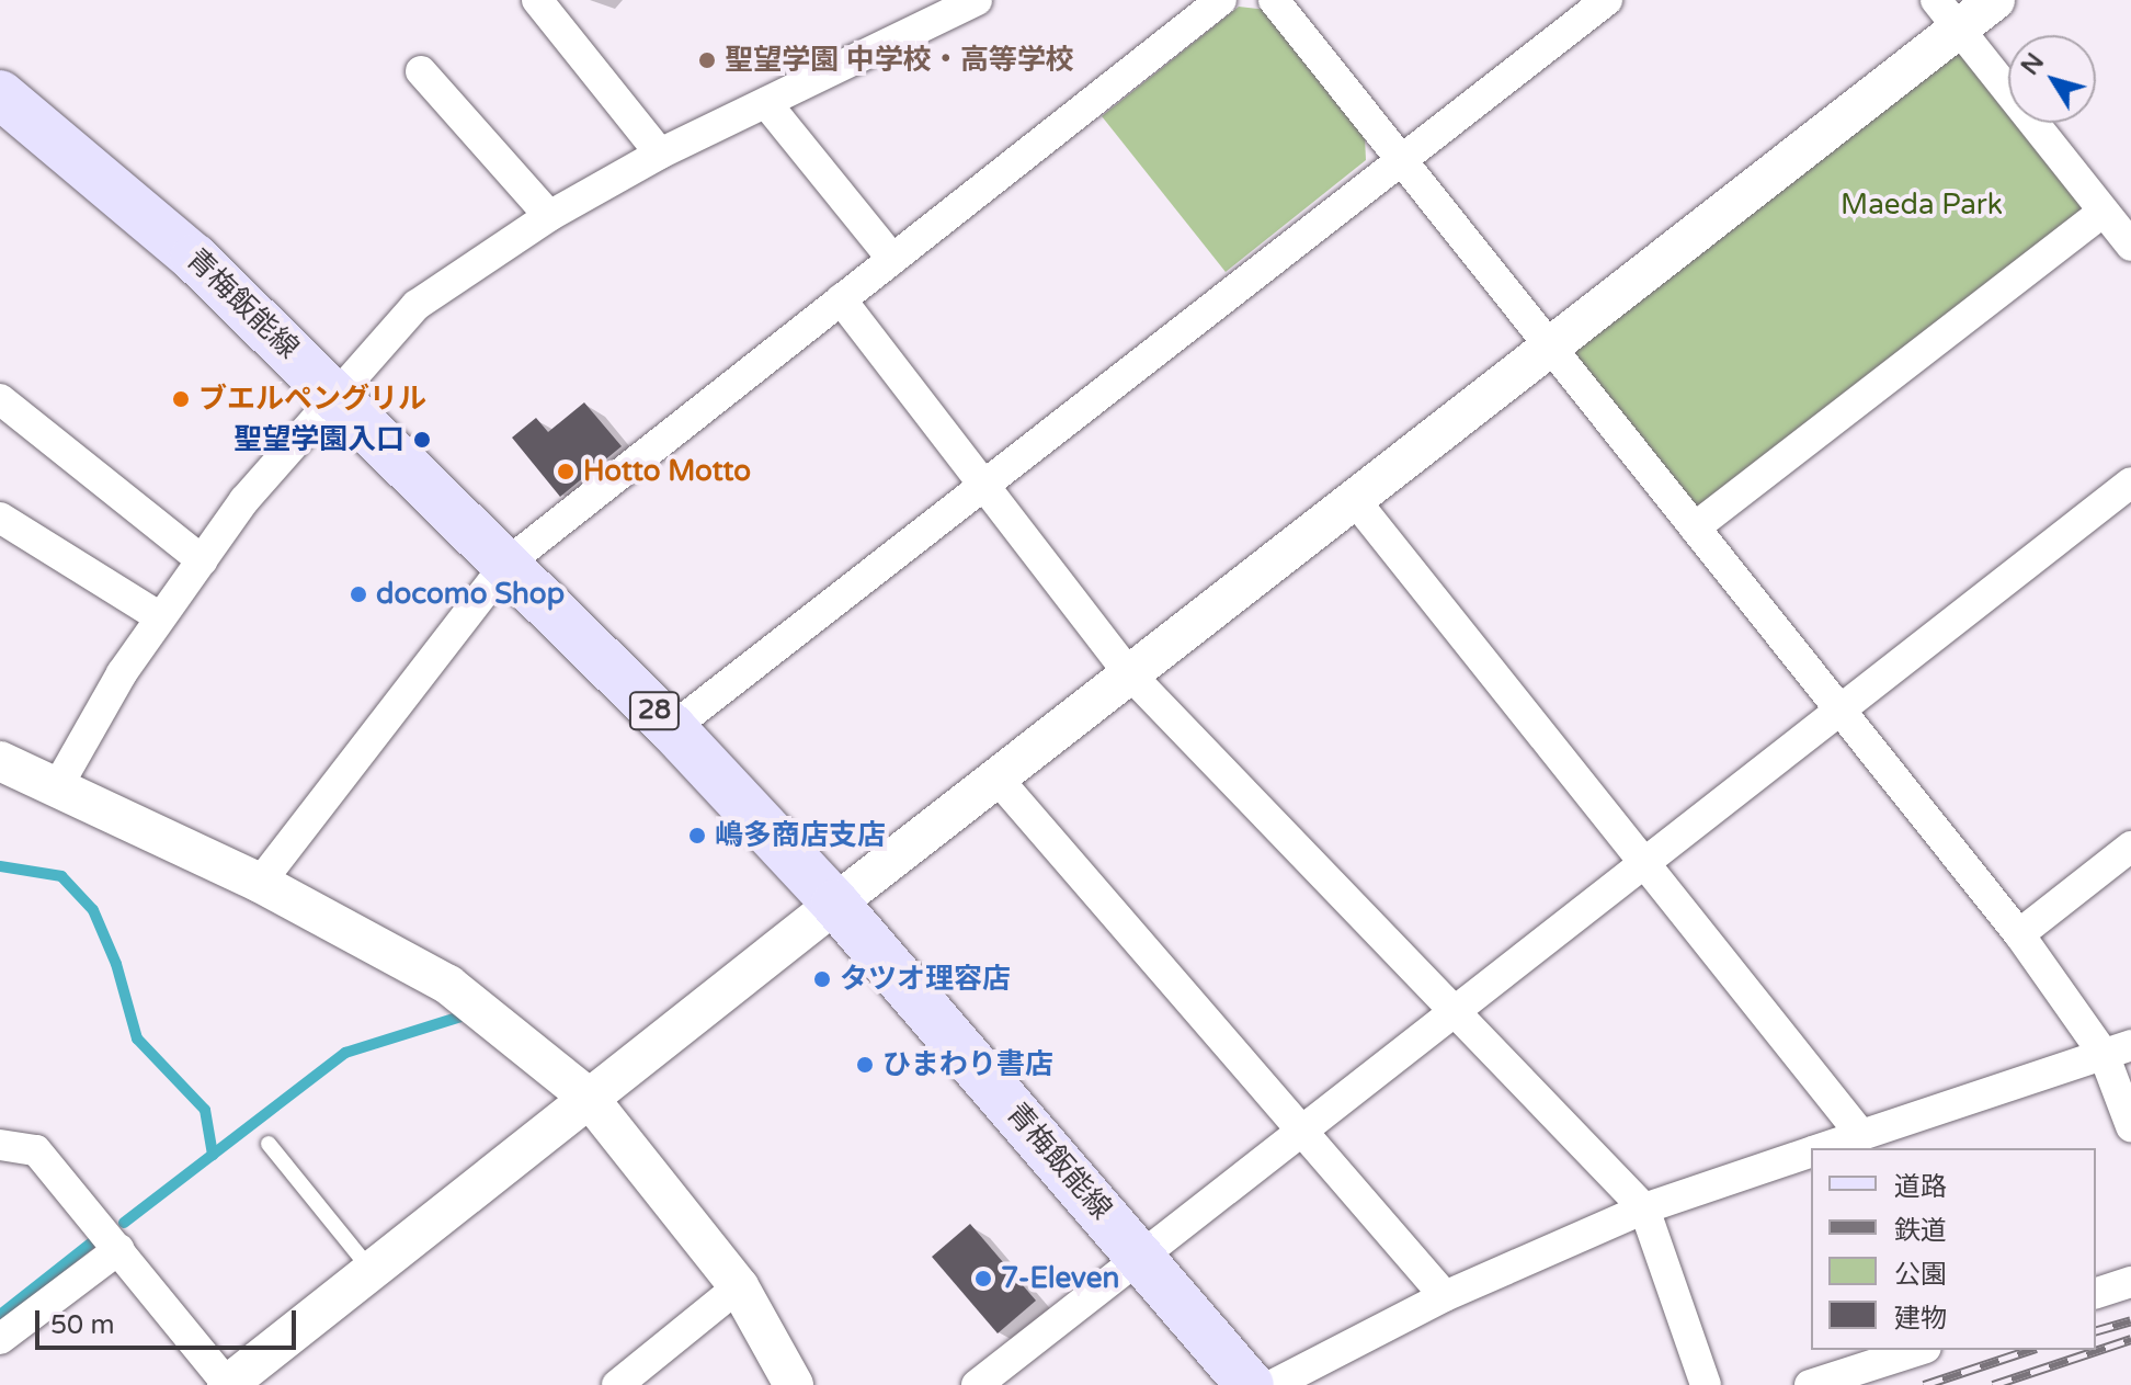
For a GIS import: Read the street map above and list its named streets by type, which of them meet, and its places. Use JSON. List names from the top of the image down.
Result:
{
  "streets": {
    "main road": ["青梅飯能線", "28"]
  },
  "parks": ["Maeda Park"],
  "places": [
    "聖望学園 中学校・高等学校",
    "ブエルペングリル",
    "聖望学園入口",
    "Hotto Motto",
    "docomo Shop",
    "嶋多商店支店",
    "タツオ理容店",
    "ひまわり書店",
    "7-Eleven"
  ],
  "legend": [
    "道路",
    "鉄道",
    "公園",
    "建物"
  ],
  "scale_bar": "50 m",
  "north": "top left"
}
